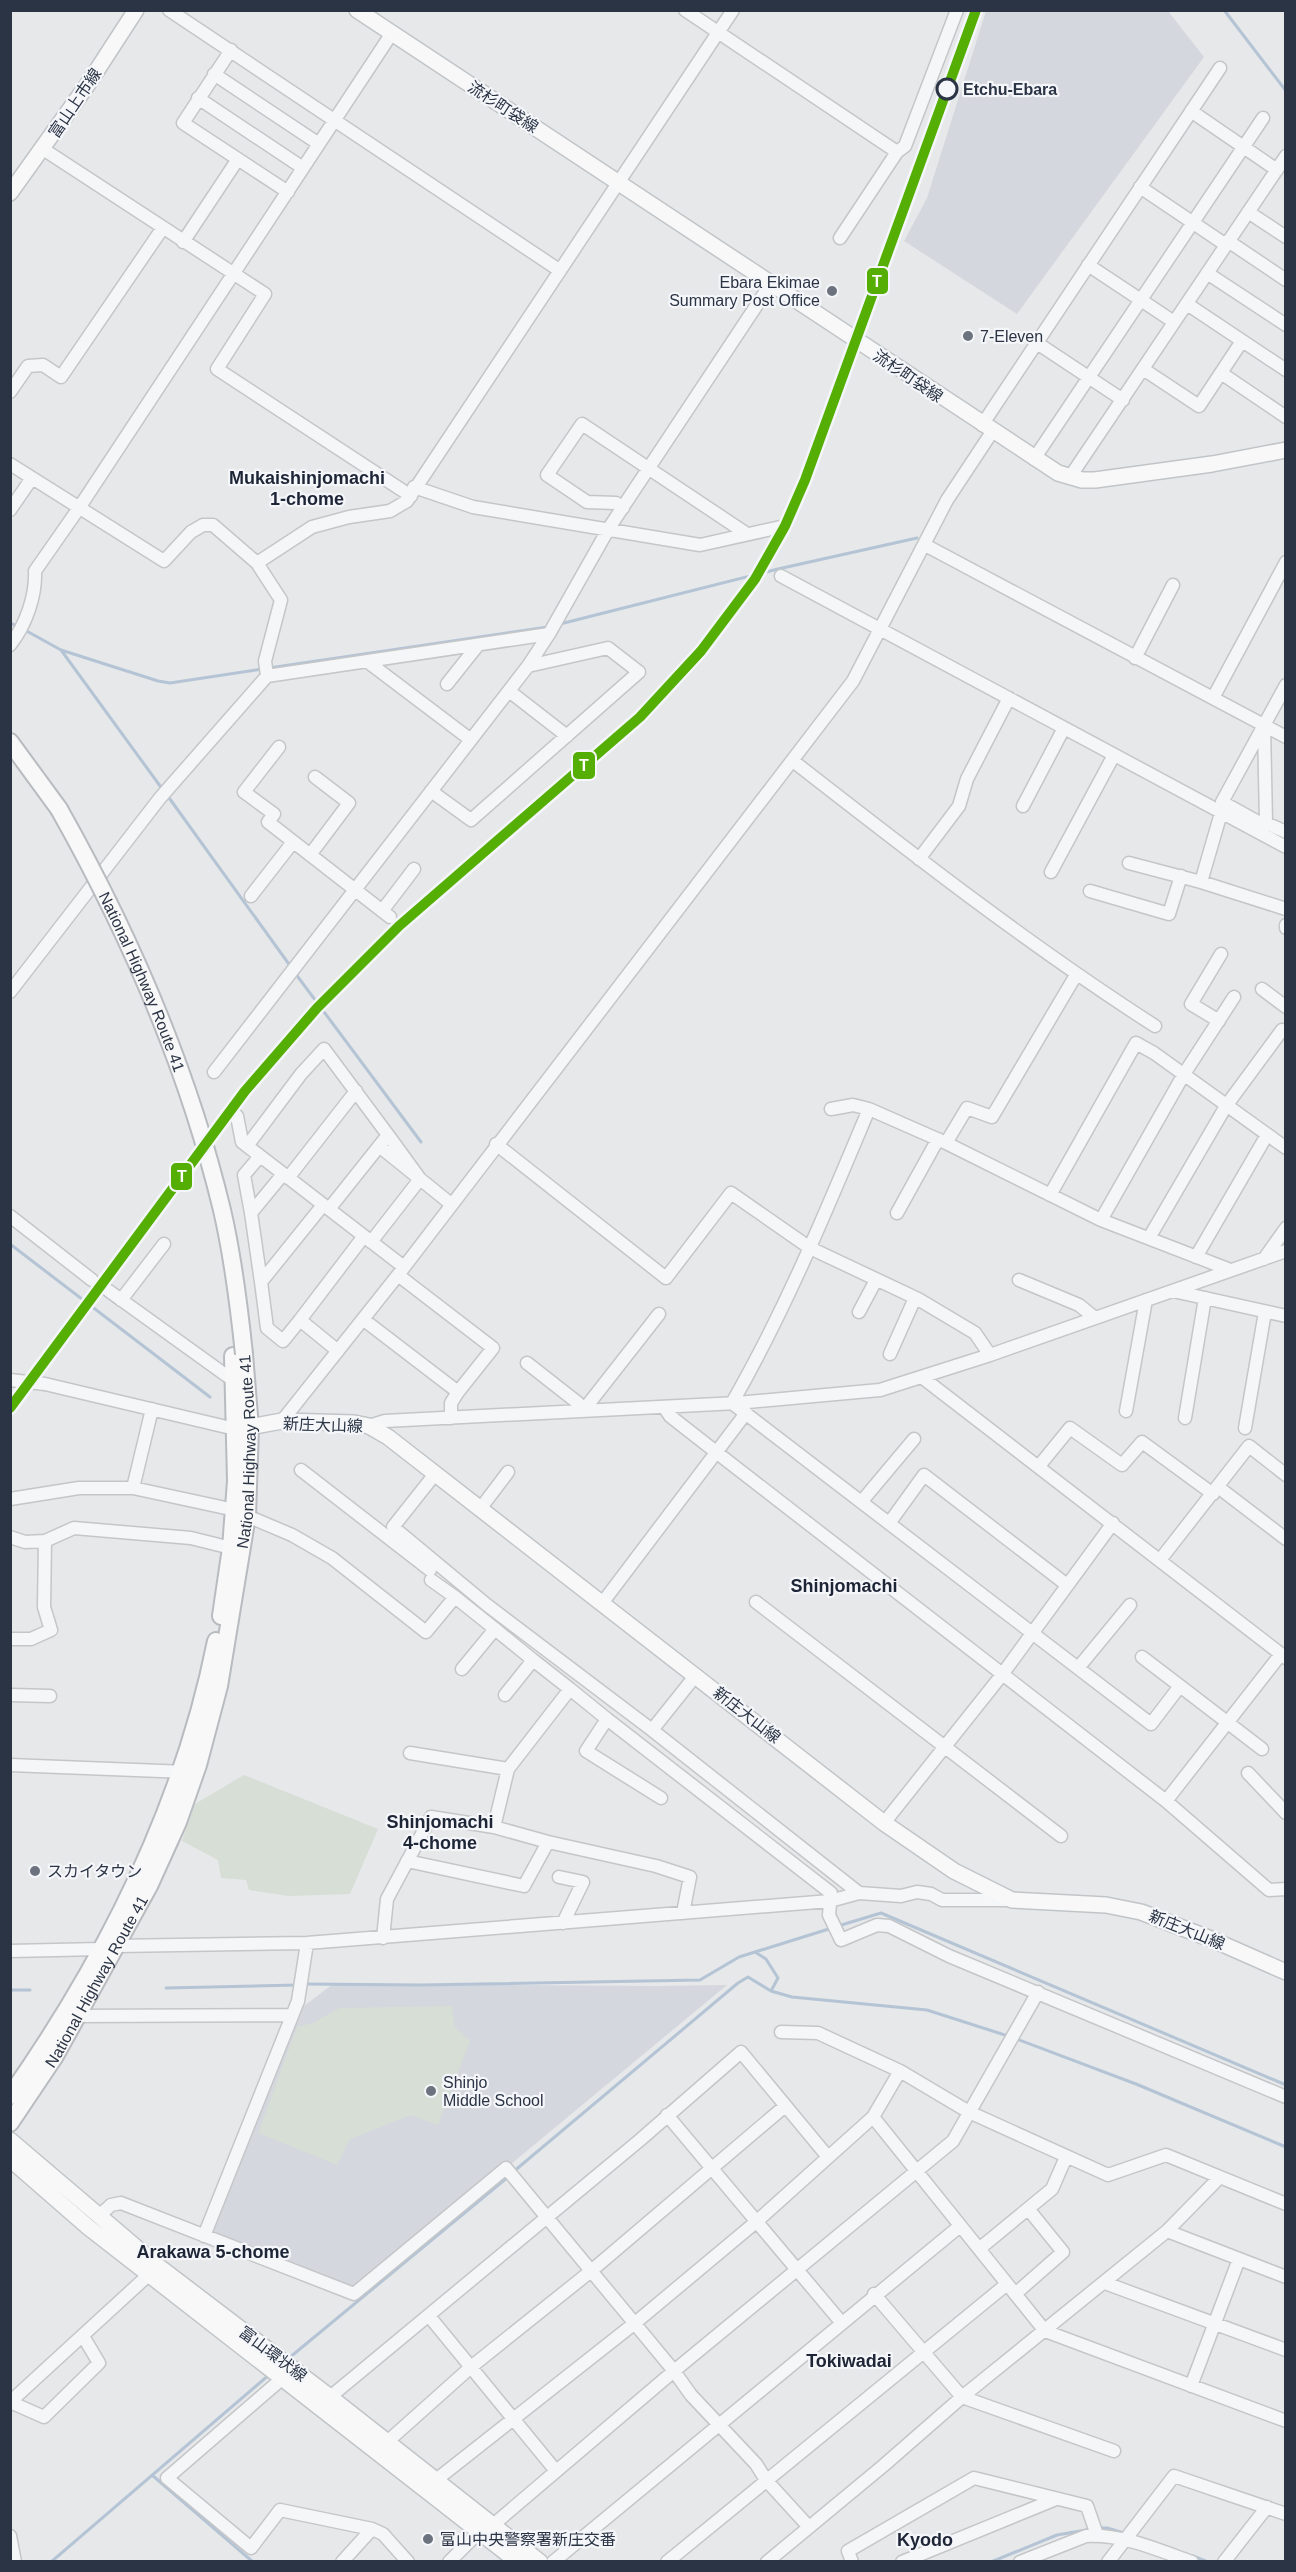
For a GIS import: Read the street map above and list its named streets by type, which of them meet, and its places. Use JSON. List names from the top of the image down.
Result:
{
  "streets": {
    "highway": ["National Highway Route 41"],
    "main road": [
      "富山上市線",
      "流杉町袋線",
      "新庄大山線",
      "富山環状線"
    ]
  },
  "crossings": [
    ["National Highway Route 41", "新庄大山線"]
  ],
  "districts": [
    "Mukaishinjomachi 1-chome",
    "Shinjomachi",
    "Shinjomachi 4-chome",
    "Arakawa 5-chome",
    "Tokiwadai",
    "Kyodo"
  ],
  "places": [
    "Etchu-Ebara",
    "Ebara Ekimae Summary Post Office",
    "7-Eleven",
    "スカイタウン",
    "Shinjo Middle School",
    "富山中央警察署新庄交番"
  ],
  "lines": ["transit line T"]
}
